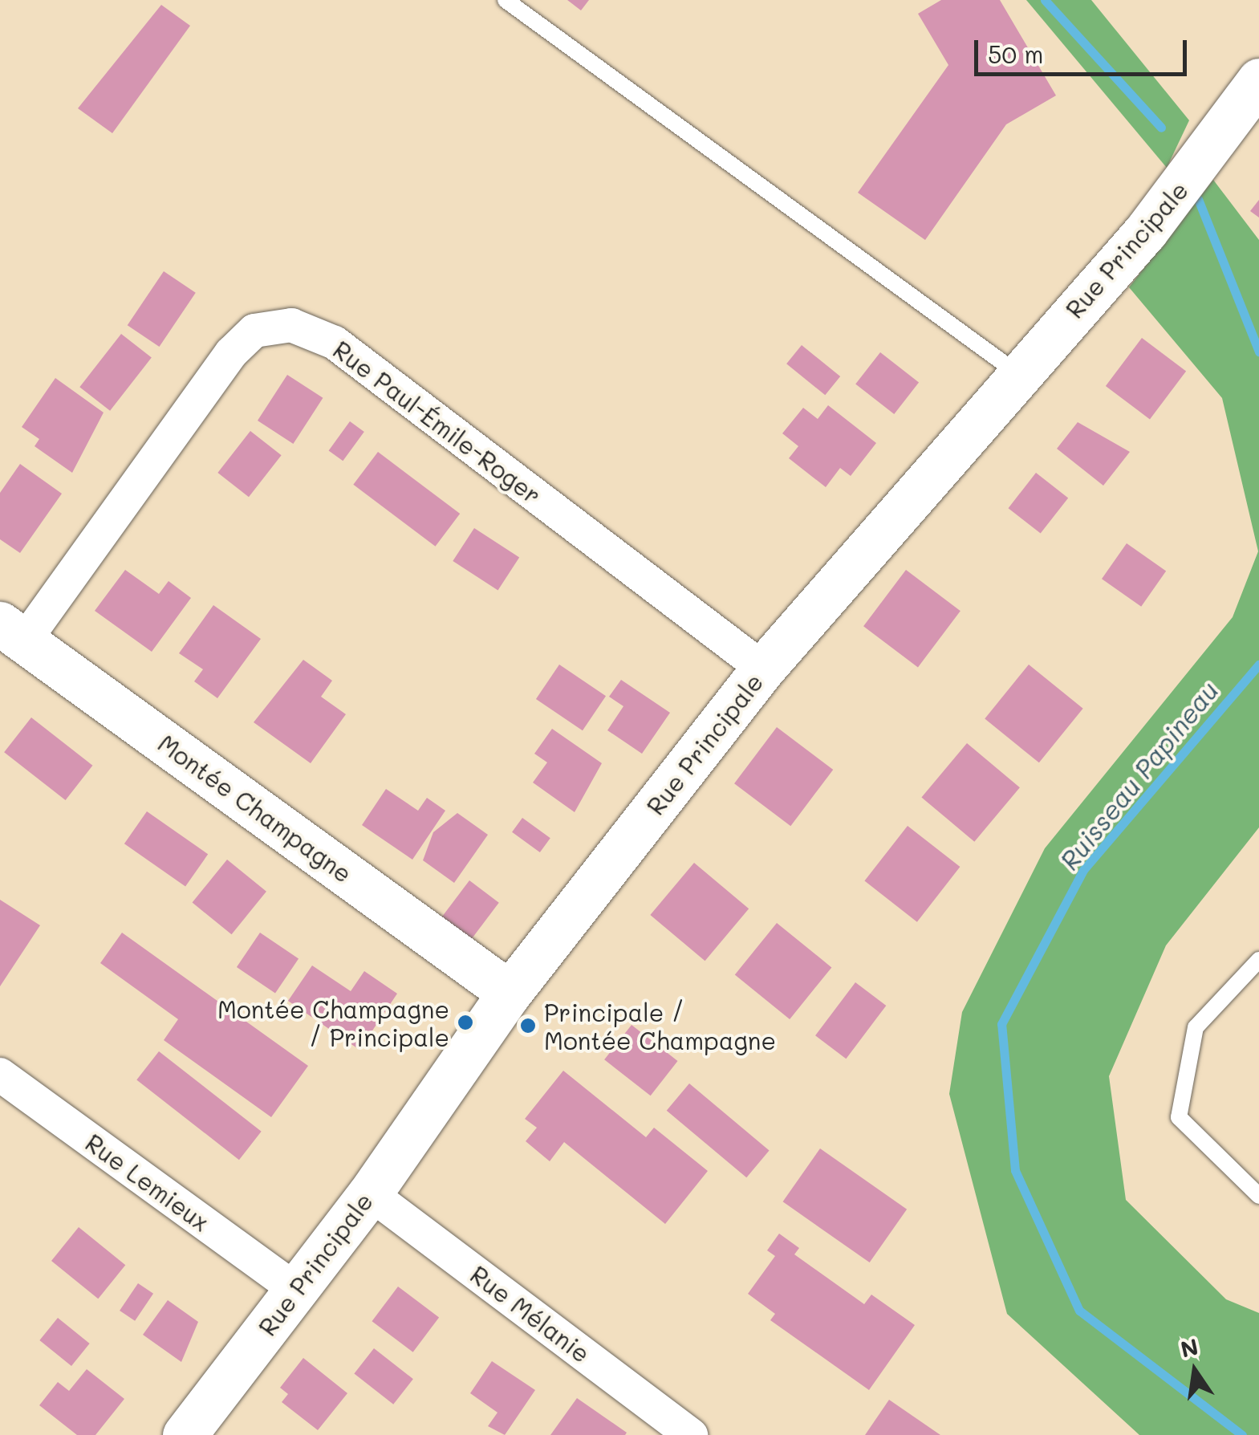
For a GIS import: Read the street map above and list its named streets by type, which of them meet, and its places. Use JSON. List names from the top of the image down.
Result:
{
  "streets": {
    "street": [
      "Rue Principale",
      "Rue Paul-Émile-Roger",
      "Montée Champagne",
      "Rue Lemieux",
      "Rue Mélanie"
    ]
  },
  "crossings": [
    ["Rue Principale", "Rue Paul-Émile-Roger"],
    ["Rue Principale", "Montée Champagne"],
    ["Rue Principale", "Rue Lemieux"],
    ["Rue Principale", "Rue Mélanie"],
    ["Rue Paul-Émile-Roger", "Montée Champagne"]
  ],
  "water": ["Ruisseau Papineau"],
  "places": ["Montée Champagne / Principale", "Principale / Montée Champagne"],
  "scale_bar": "50 m",
  "north": "top"
}
